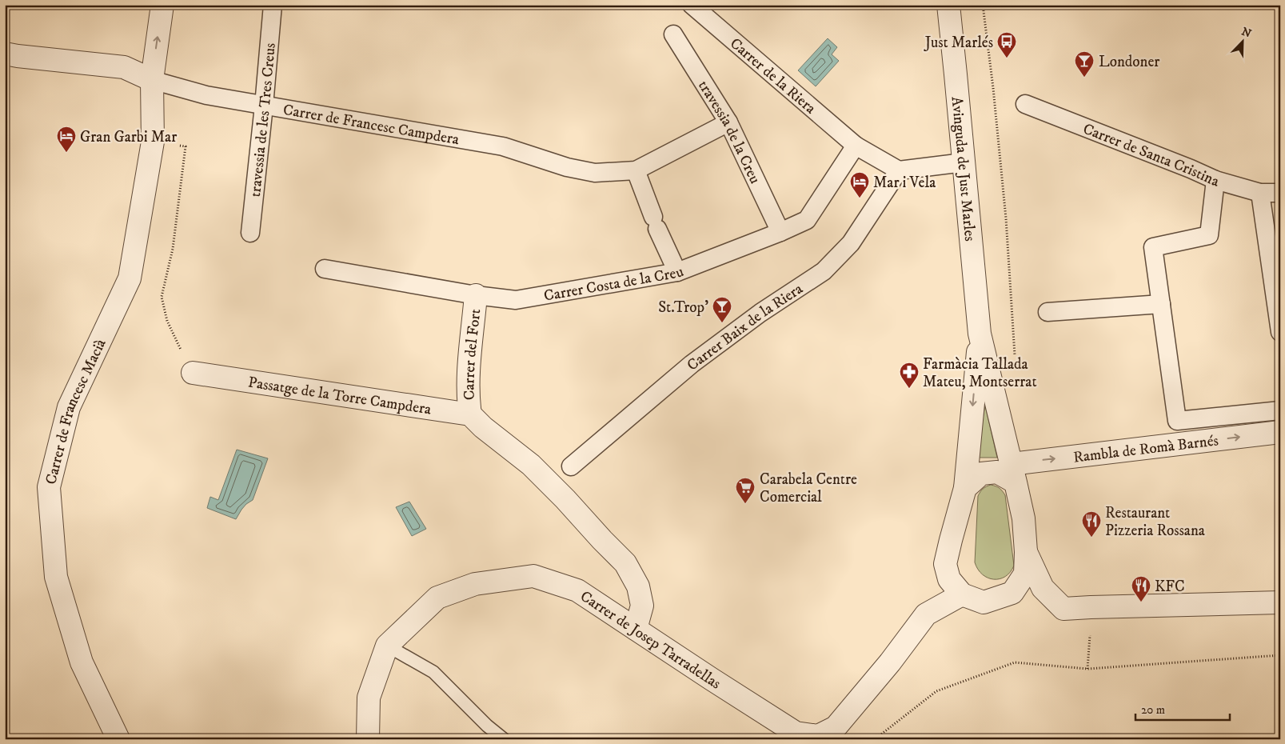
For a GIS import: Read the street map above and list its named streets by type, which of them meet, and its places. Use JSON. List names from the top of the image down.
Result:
{
  "streets": {
    "street": [
      "Carrer de la Riera",
      "travessia de les Tres Creus",
      "Carrer de Francesc Campdera",
      "travessia de la Creu",
      "Carrer de Santa Cristina",
      "Avinguda de Just Marles",
      "Carrer Costa de la Creu",
      "Carrer Baix de la Riera",
      "Carrer del Fort",
      "Passatge de la Torre Campdera",
      "Carrer de Francesc Macià",
      "Rambla de Romà Barnés",
      "Carrer de Josep Tarradellas"
    ]
  },
  "crossings": [
    ["Carrer de la Riera", "Carrer Costa de la Creu"],
    ["Carrer de la Riera", "Carrer Baix de la Riera"],
    ["travessia de les Tres Creus", "Carrer de Francesc Campdera"],
    ["Carrer de Francesc Campdera", "travessia de la Creu"],
    ["Carrer de Francesc Campdera", "Carrer de Francesc Macià"],
    ["travessia de la Creu", "Carrer Costa de la Creu"],
    ["Avinguda de Just Marles", "Rambla de Romà Barnés"],
    ["Avinguda de Just Marles", "Carrer de Josep Tarradellas"],
    ["Carrer Costa de la Creu", "Carrer del Fort"],
    ["Carrer del Fort", "Passatge de la Torre Campdera"]
  ],
  "places": {
    "bus stop": ["Just Marlés"],
    "bar": ["Londoner", "St.Trop'"],
    "hotel": ["Gran Garbi Mar", "Mar i Vela"],
    "pharmacy": ["Farmàcia Tallada Mateu, Montserrat"],
    "supermarket": ["Carabela Centre Comercial"],
    "restaurant": ["Restaurant Pizzeria Rossana", "KFC"]
  },
  "scale_bar": "20 m",
  "north": "top right"
}
